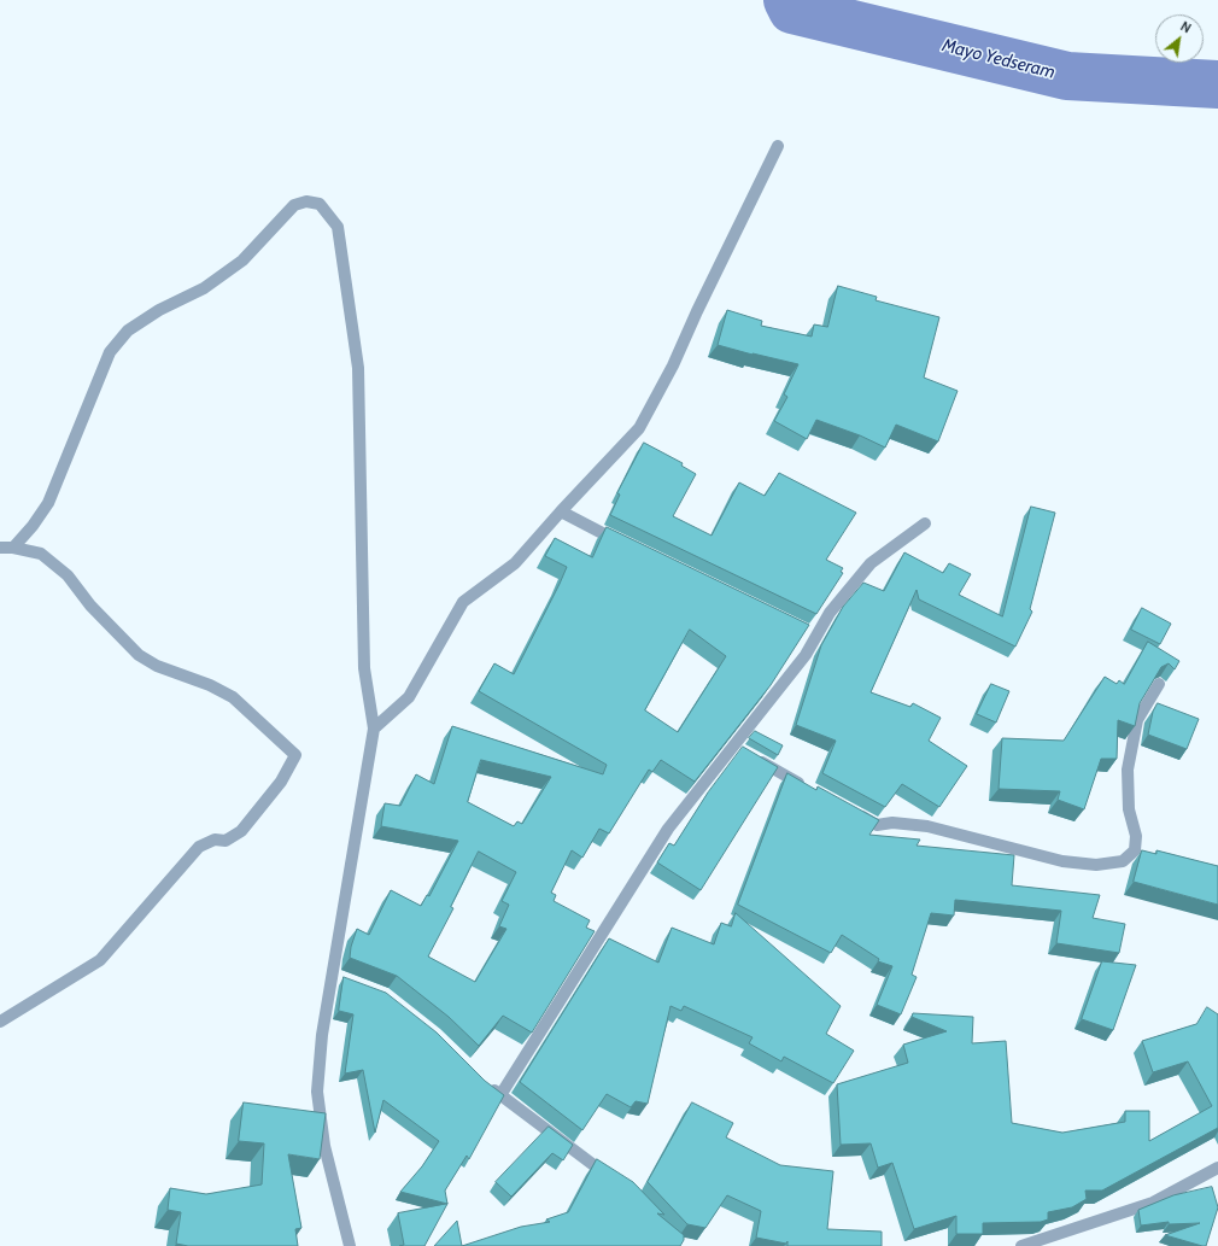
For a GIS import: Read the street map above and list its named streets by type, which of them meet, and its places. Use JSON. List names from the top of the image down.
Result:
{
  "water": ["Mayo Yedseram"],
  "north": "top right"
}
